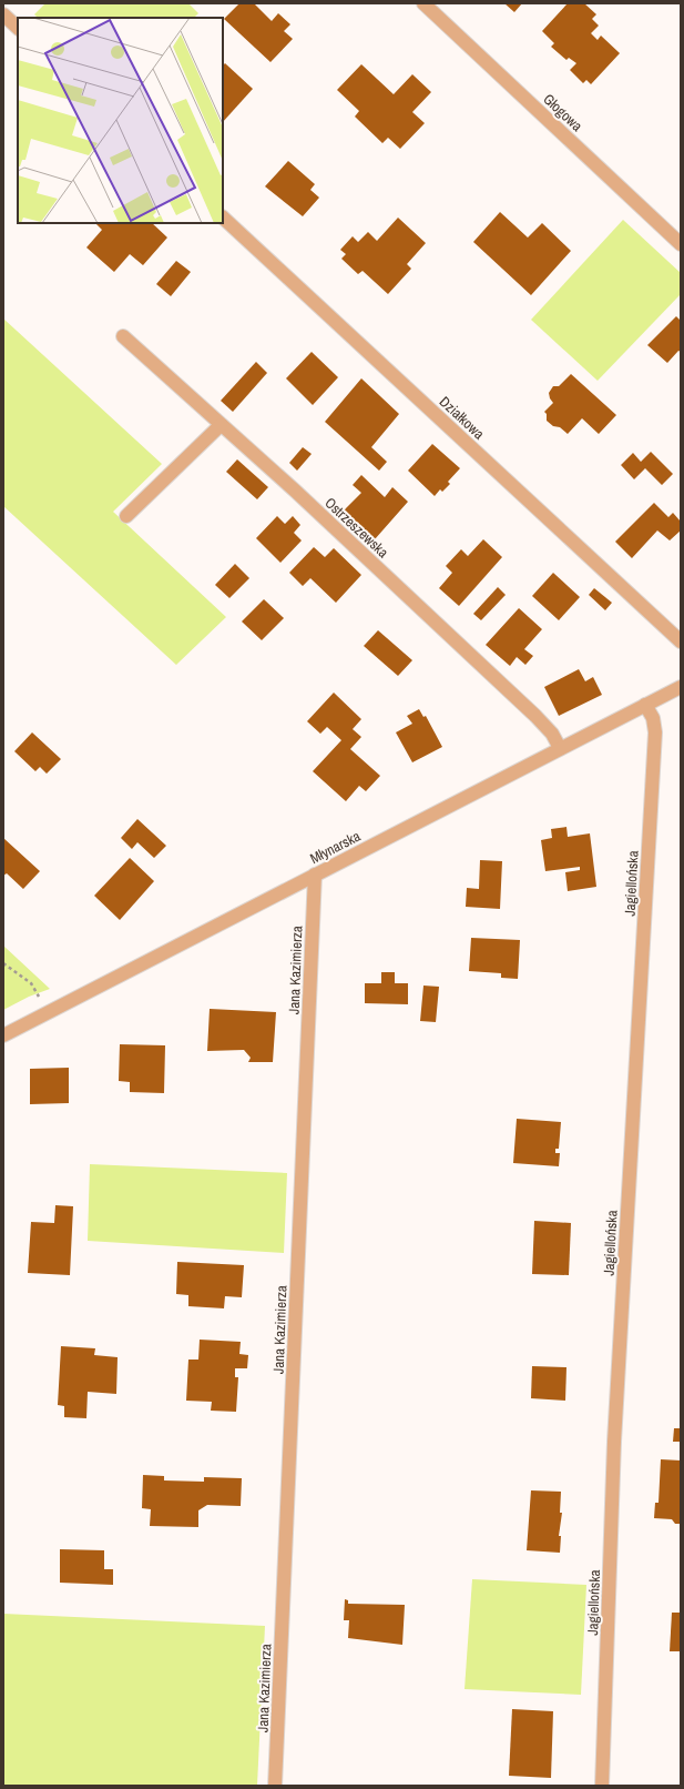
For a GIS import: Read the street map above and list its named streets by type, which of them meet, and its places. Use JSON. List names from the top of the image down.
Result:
{
  "streets": {
    "street": [
      "Głogowa",
      "Działkowa",
      "Ostrzeszewska",
      "Młynarska",
      "Jagiellońska",
      "Jana Kazimierza"
    ]
  },
  "crossings": [
    ["Ostrzeszewska", "Młynarska"],
    ["Młynarska", "Jagiellońska"],
    ["Młynarska", "Jana Kazimierza"]
  ]
}
